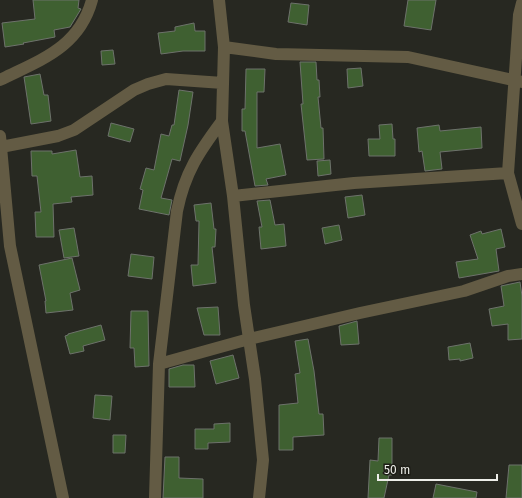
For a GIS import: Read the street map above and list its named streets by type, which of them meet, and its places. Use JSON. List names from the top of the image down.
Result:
{
  "scale_bar": "50 m"
}
